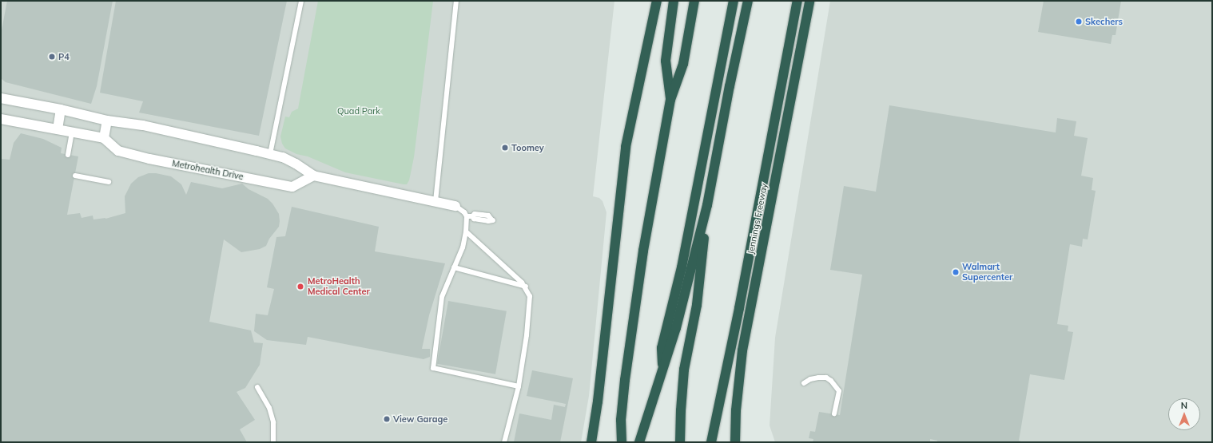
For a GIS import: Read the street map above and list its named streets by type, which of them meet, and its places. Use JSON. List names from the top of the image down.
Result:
{
  "streets": {
    "highway": ["Jennings Freeway"],
    "street": ["Metrohealth Drive"]
  },
  "parks": ["Quad Park"],
  "places": [
    "Skechers",
    "P4",
    "Toomey",
    "Walmart Supercenter",
    "MetroHealth Medical Center",
    "View Garage"
  ],
  "north": "top"
}
